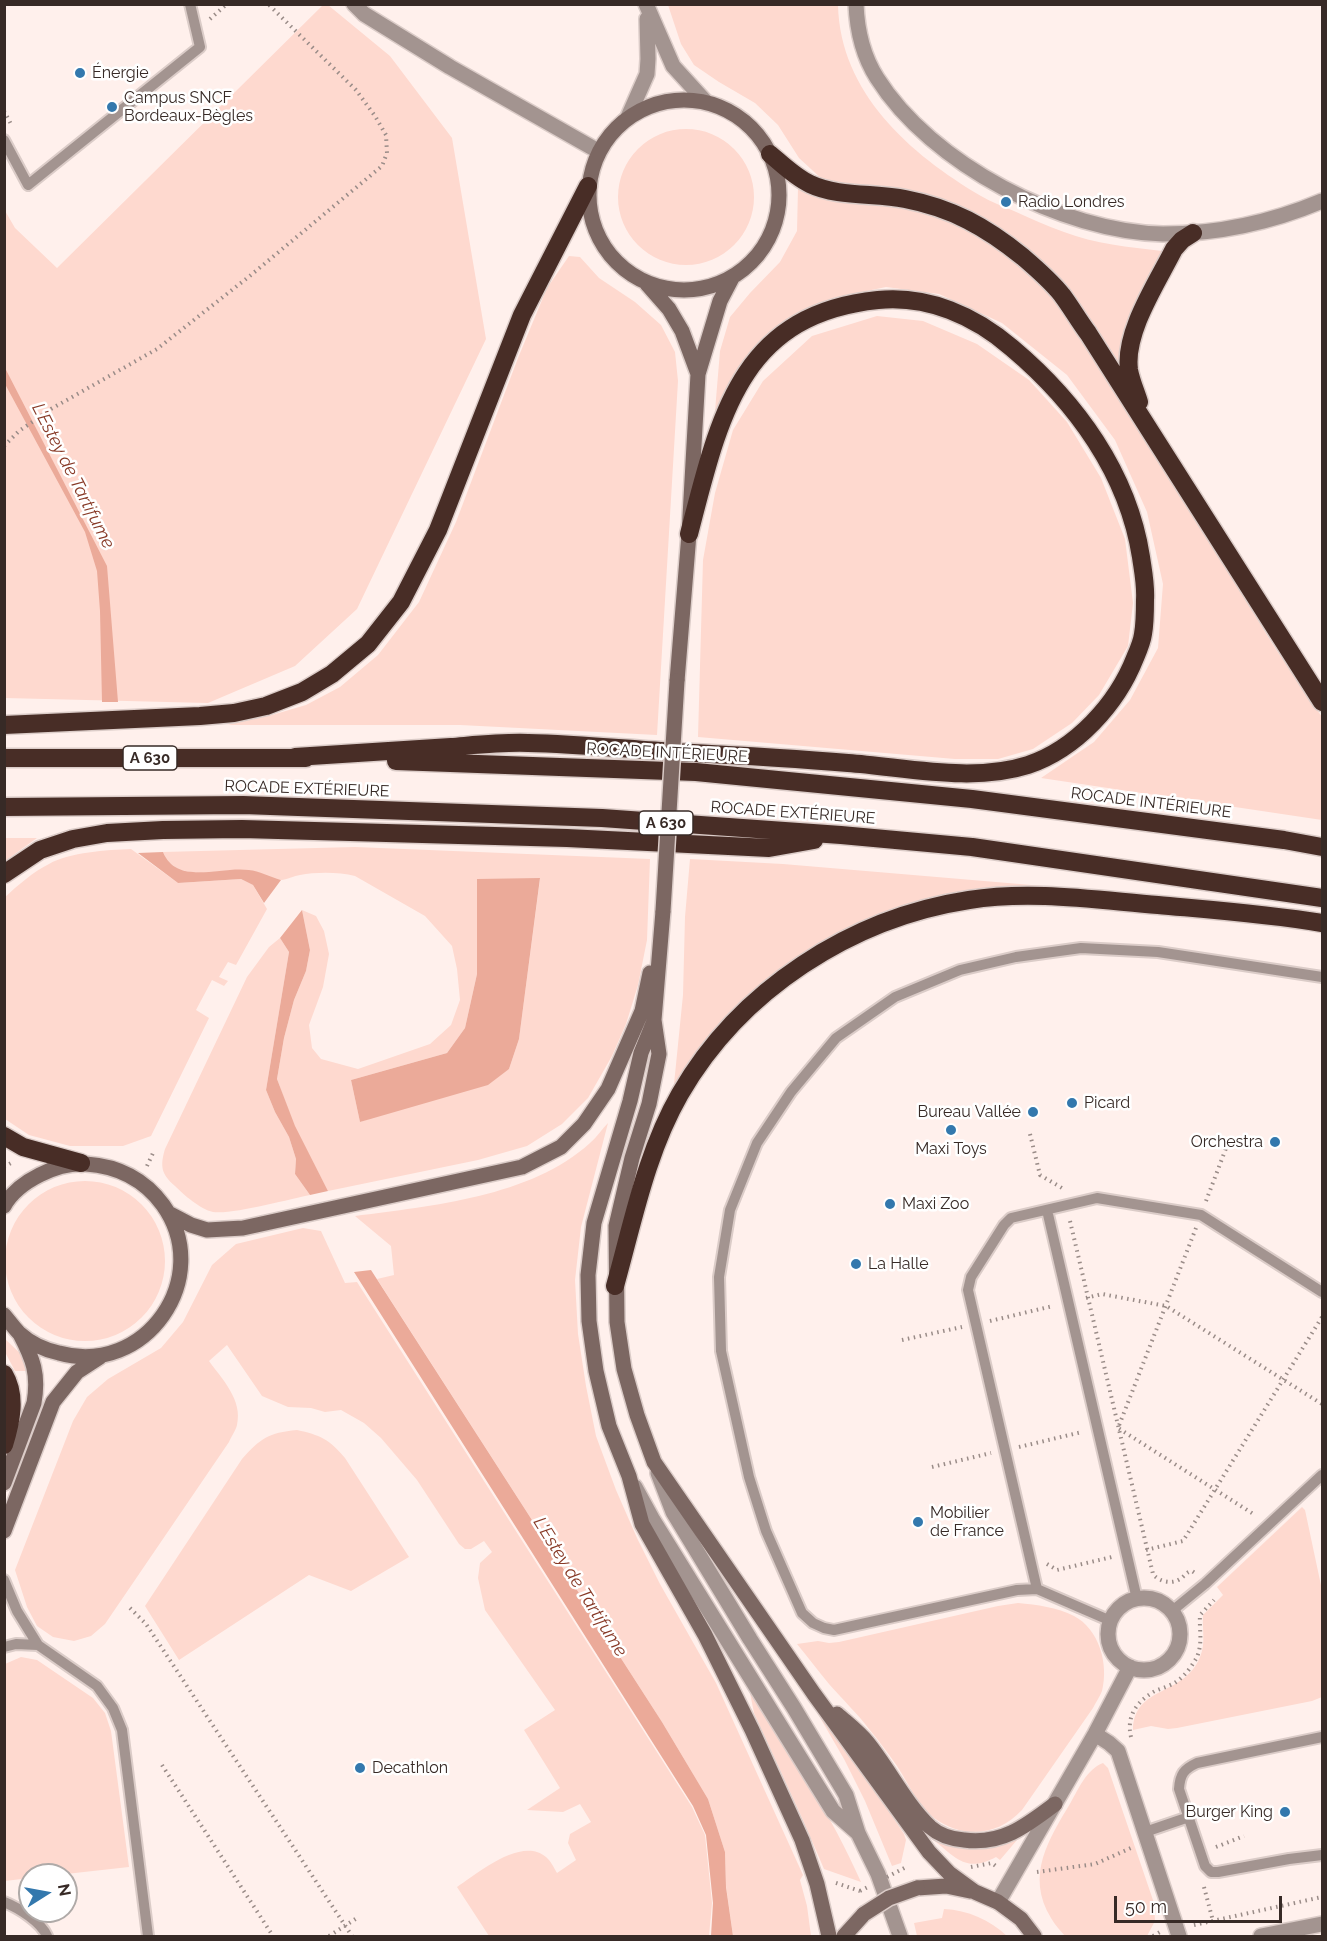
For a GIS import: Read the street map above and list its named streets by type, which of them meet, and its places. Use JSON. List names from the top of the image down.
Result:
{
  "streets": {
    "highway": ["ROCADE INTÉRIEURE", "A 630", "ROCADE EXTÉRIEURE"]
  },
  "water": ["L'Estey de Tartifume"],
  "places": [
    "Énergie",
    "Campus SNCF Bordeaux-Bègles",
    "Radio Londres",
    "Picard",
    "Bureau Vallée",
    "Maxi Toys",
    "Orchestra",
    "Maxi Zoo",
    "La Halle",
    "Mobilier de France",
    "Decathlon",
    "Burger King"
  ],
  "scale_bar": "50 m",
  "north": "right"
}
